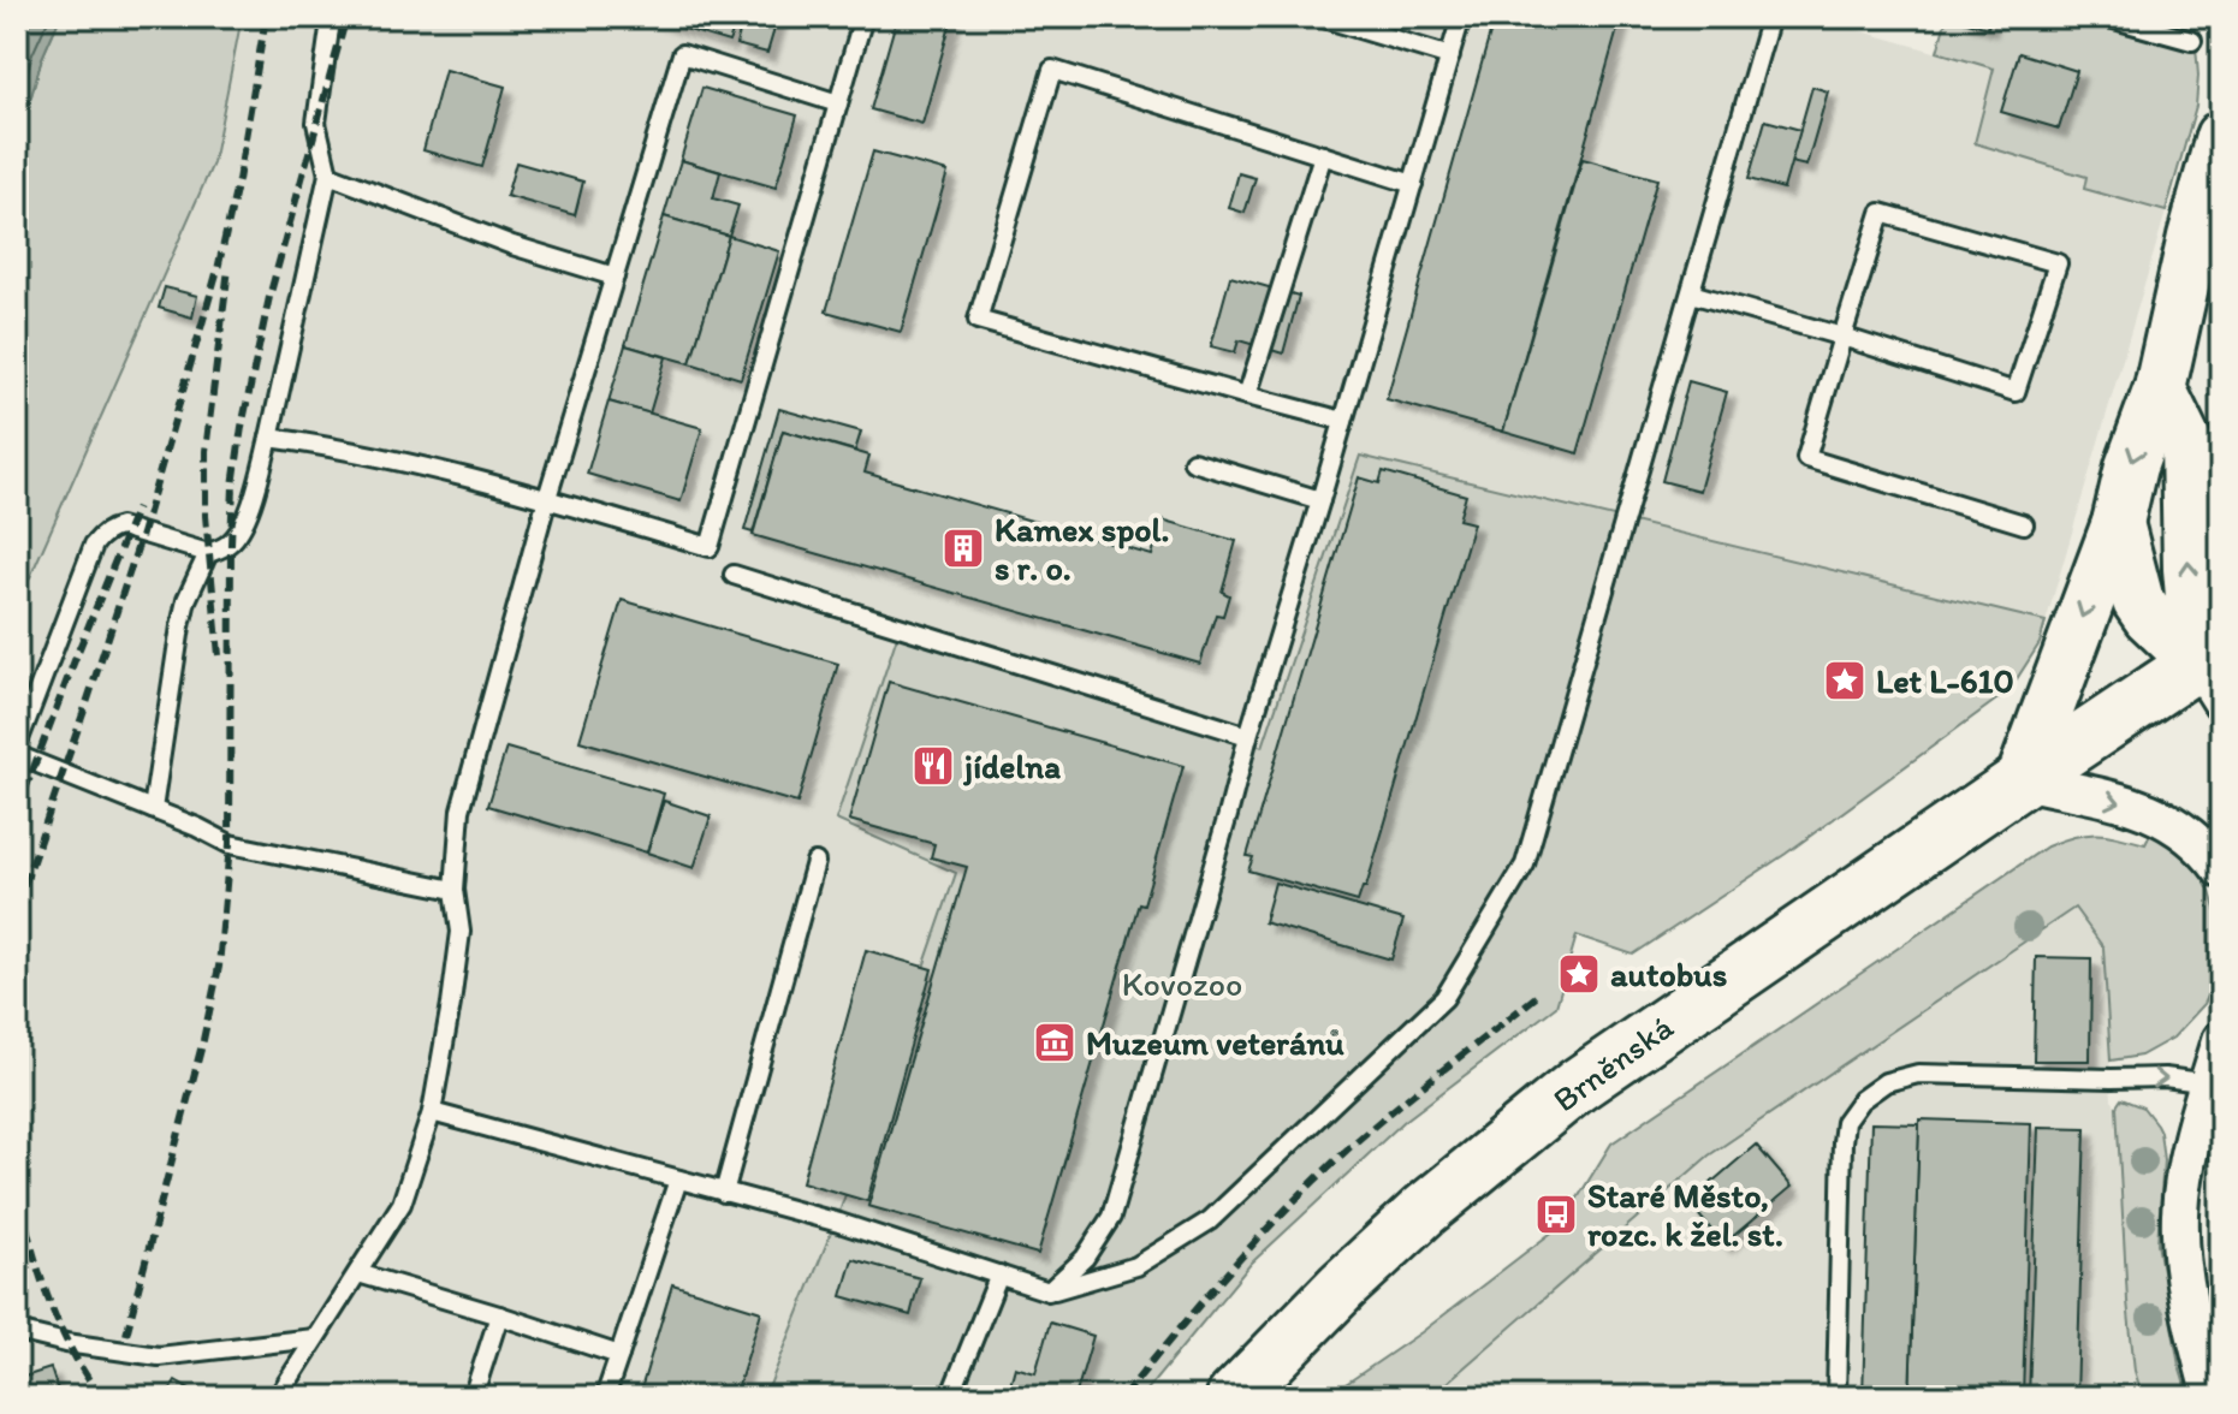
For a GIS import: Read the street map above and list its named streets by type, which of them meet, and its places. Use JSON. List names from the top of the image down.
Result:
{
  "streets": {
    "main road": ["Brněnská"]
  },
  "parks": ["Kovozoo"],
  "places": {
    "building": ["Kamex spol. s r. o."],
    "place": ["Let L-610", "autobus"],
    "restaurant": ["jídelna"],
    "museum": ["Muzeum veteránů"],
    "bus stop": ["Staré Město, rozc. k žel. st."]
  }
}
